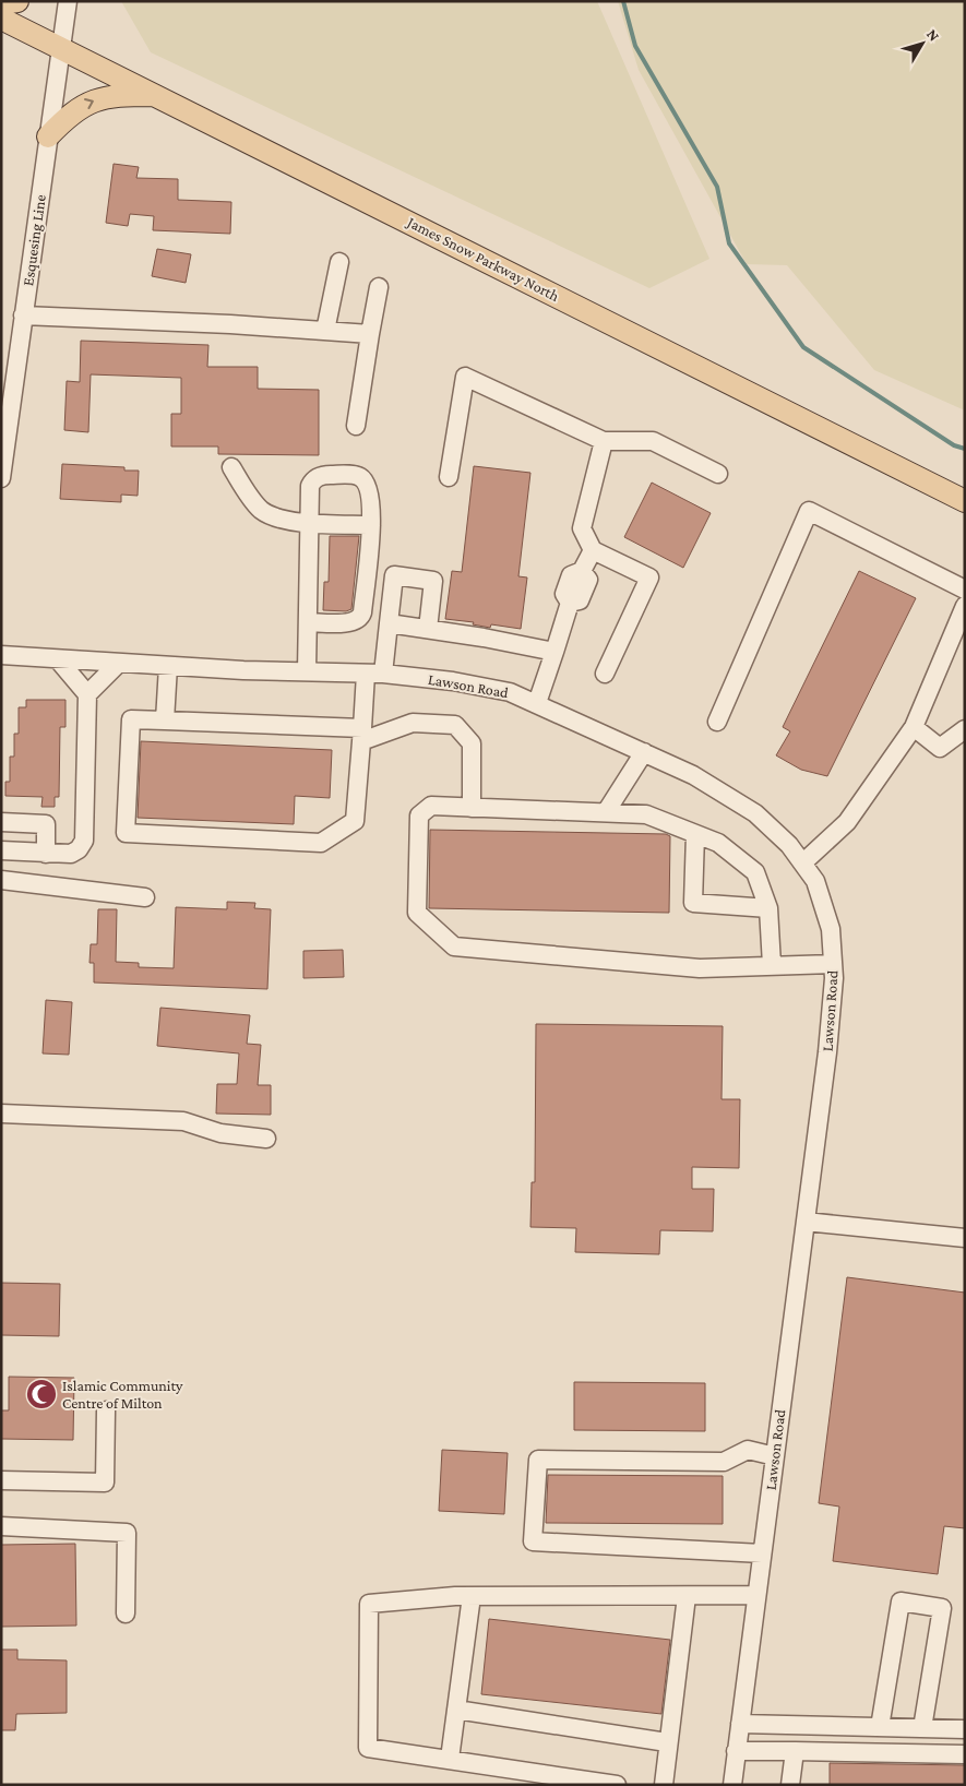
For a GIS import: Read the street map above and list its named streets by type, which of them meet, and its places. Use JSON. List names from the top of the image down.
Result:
{
  "streets": {
    "main road": ["James Snow Parkway North"],
    "street": ["Esquesing Line", "Lawson Road"]
  },
  "crossings": [
    ["Esquesing Line", "James Snow Parkway North"]
  ],
  "places": {
    "mosque": ["Islamic Community Centre of Milton"]
  },
  "north": "top right"
}
